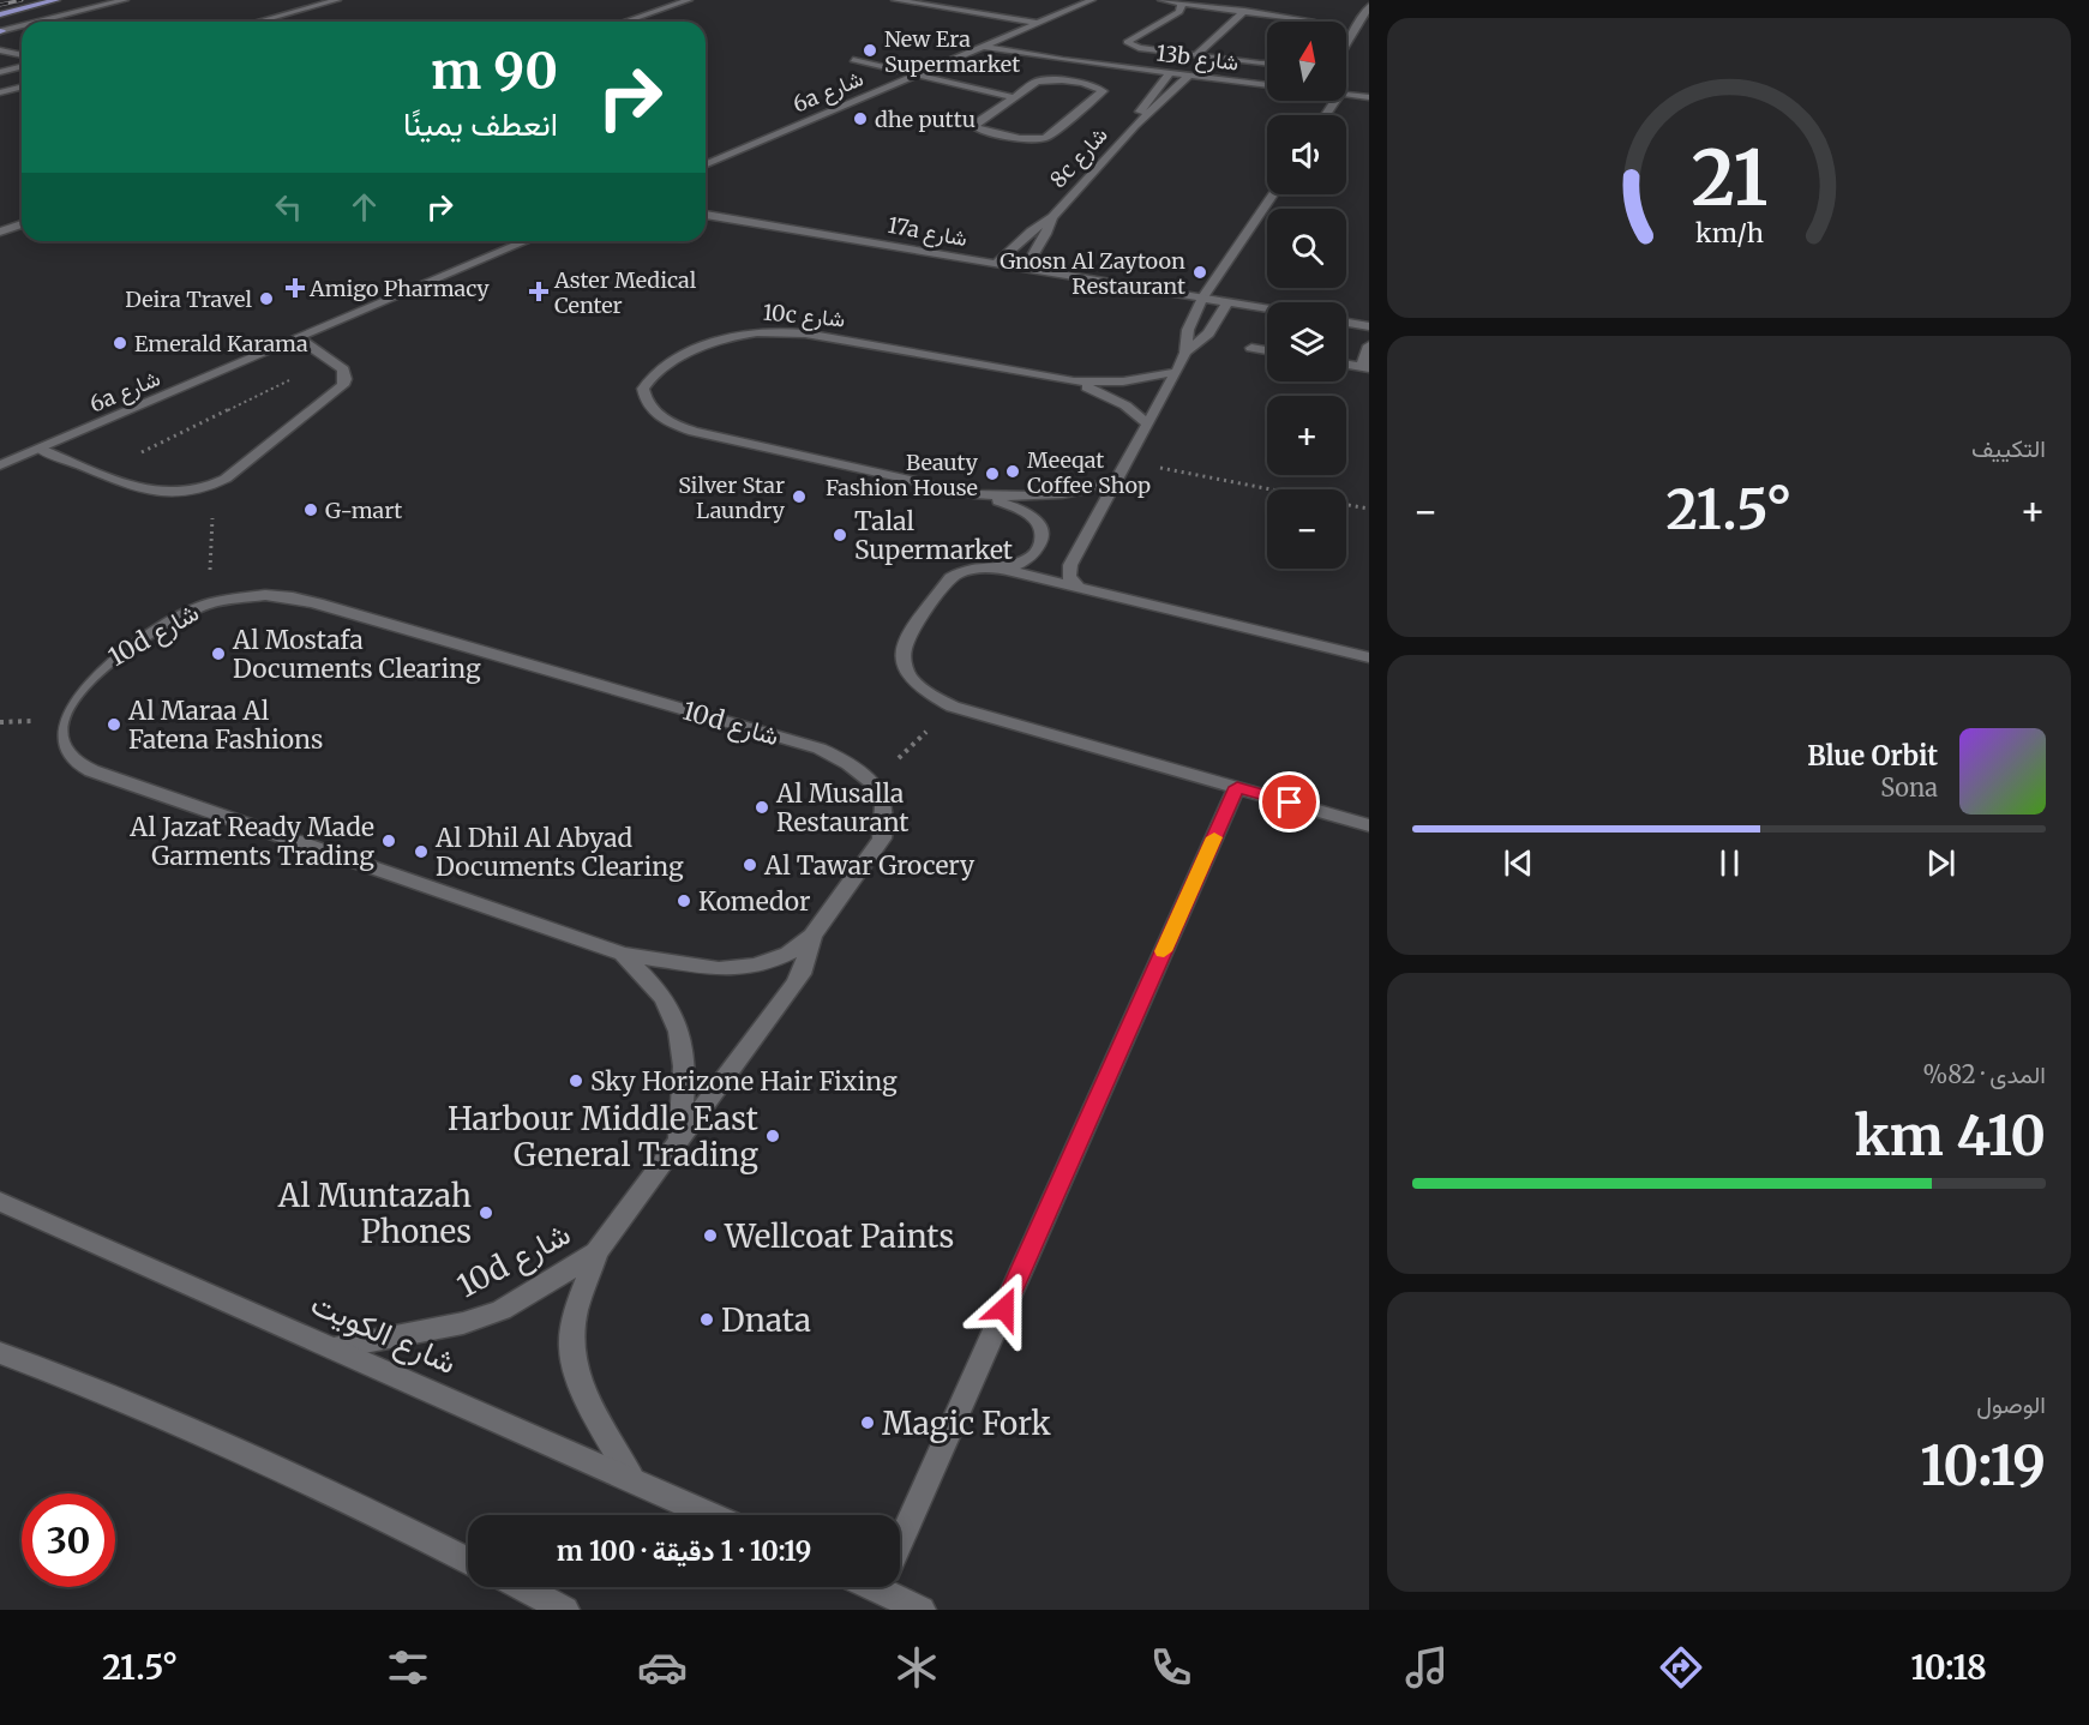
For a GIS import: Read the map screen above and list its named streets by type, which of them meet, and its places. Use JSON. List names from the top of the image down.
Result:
{
  "streets": {
    "street": [
      "13b شارع",
      "6a شارع",
      "8c شارع",
      "17a شارع",
      "10c شارع",
      "10d شارع",
      "شارع الكويت"
    ]
  },
  "crossings": [
    ["13b شارع", "6a شارع"],
    ["13b شارع", "8c شارع"],
    ["8c شارع", "17a شارع"],
    ["10d شارع", "شارع الكويت"]
  ],
  "places": {
    "other": [
      "New Era Supermarket",
      "dhe puttu",
      "Gnosn Al Zaytoon Restaurant",
      "Deira Travel",
      "Emerald Karama",
      "Meeqat Coffee Shop",
      "Beauty Fashion House",
      "Silver Star Laundry",
      "G-mart",
      "Talal Supermarket",
      "Al Mostafa Documents Clearing",
      "Al Maraa Al Fatena Fashions",
      "Al Musalla Restaurant",
      "Al Jazat Ready Made Garments Trading",
      "Al Dhil Al Abyad Documents Clearing",
      "Al Tawar Grocery",
      "Komedor",
      "Sky Horizone Hair Fixing",
      "Harbour Middle East General Trading",
      "Al Muntazah Phones",
      "Wellcoat Paints",
      "Dnata",
      "Magic Fork"
    ],
    "health": ["Amigo Pharmacy", "Aster Medical Center"]
  },
  "north": "top",
  "page": {
    "map_buttons": ["+", "−"],
    "turn": ["90 m", "انعطف يمينًا"],
    "tile": [
      "التكييف",
      ["المدى · 82%", "410 km"],
      ["الوصول", "10:19"]
    ],
    "heat": ["−", "21.5°", "+"],
    "song": ["Blue Orbit", "Sona"],
    "limit": "30",
    "trip": "10:19 · 1 دقيقة · 100 m",
    "tabs": ["10:18", "21.5°"],
    "gauge": ["21", "km/h"]
  }
}
